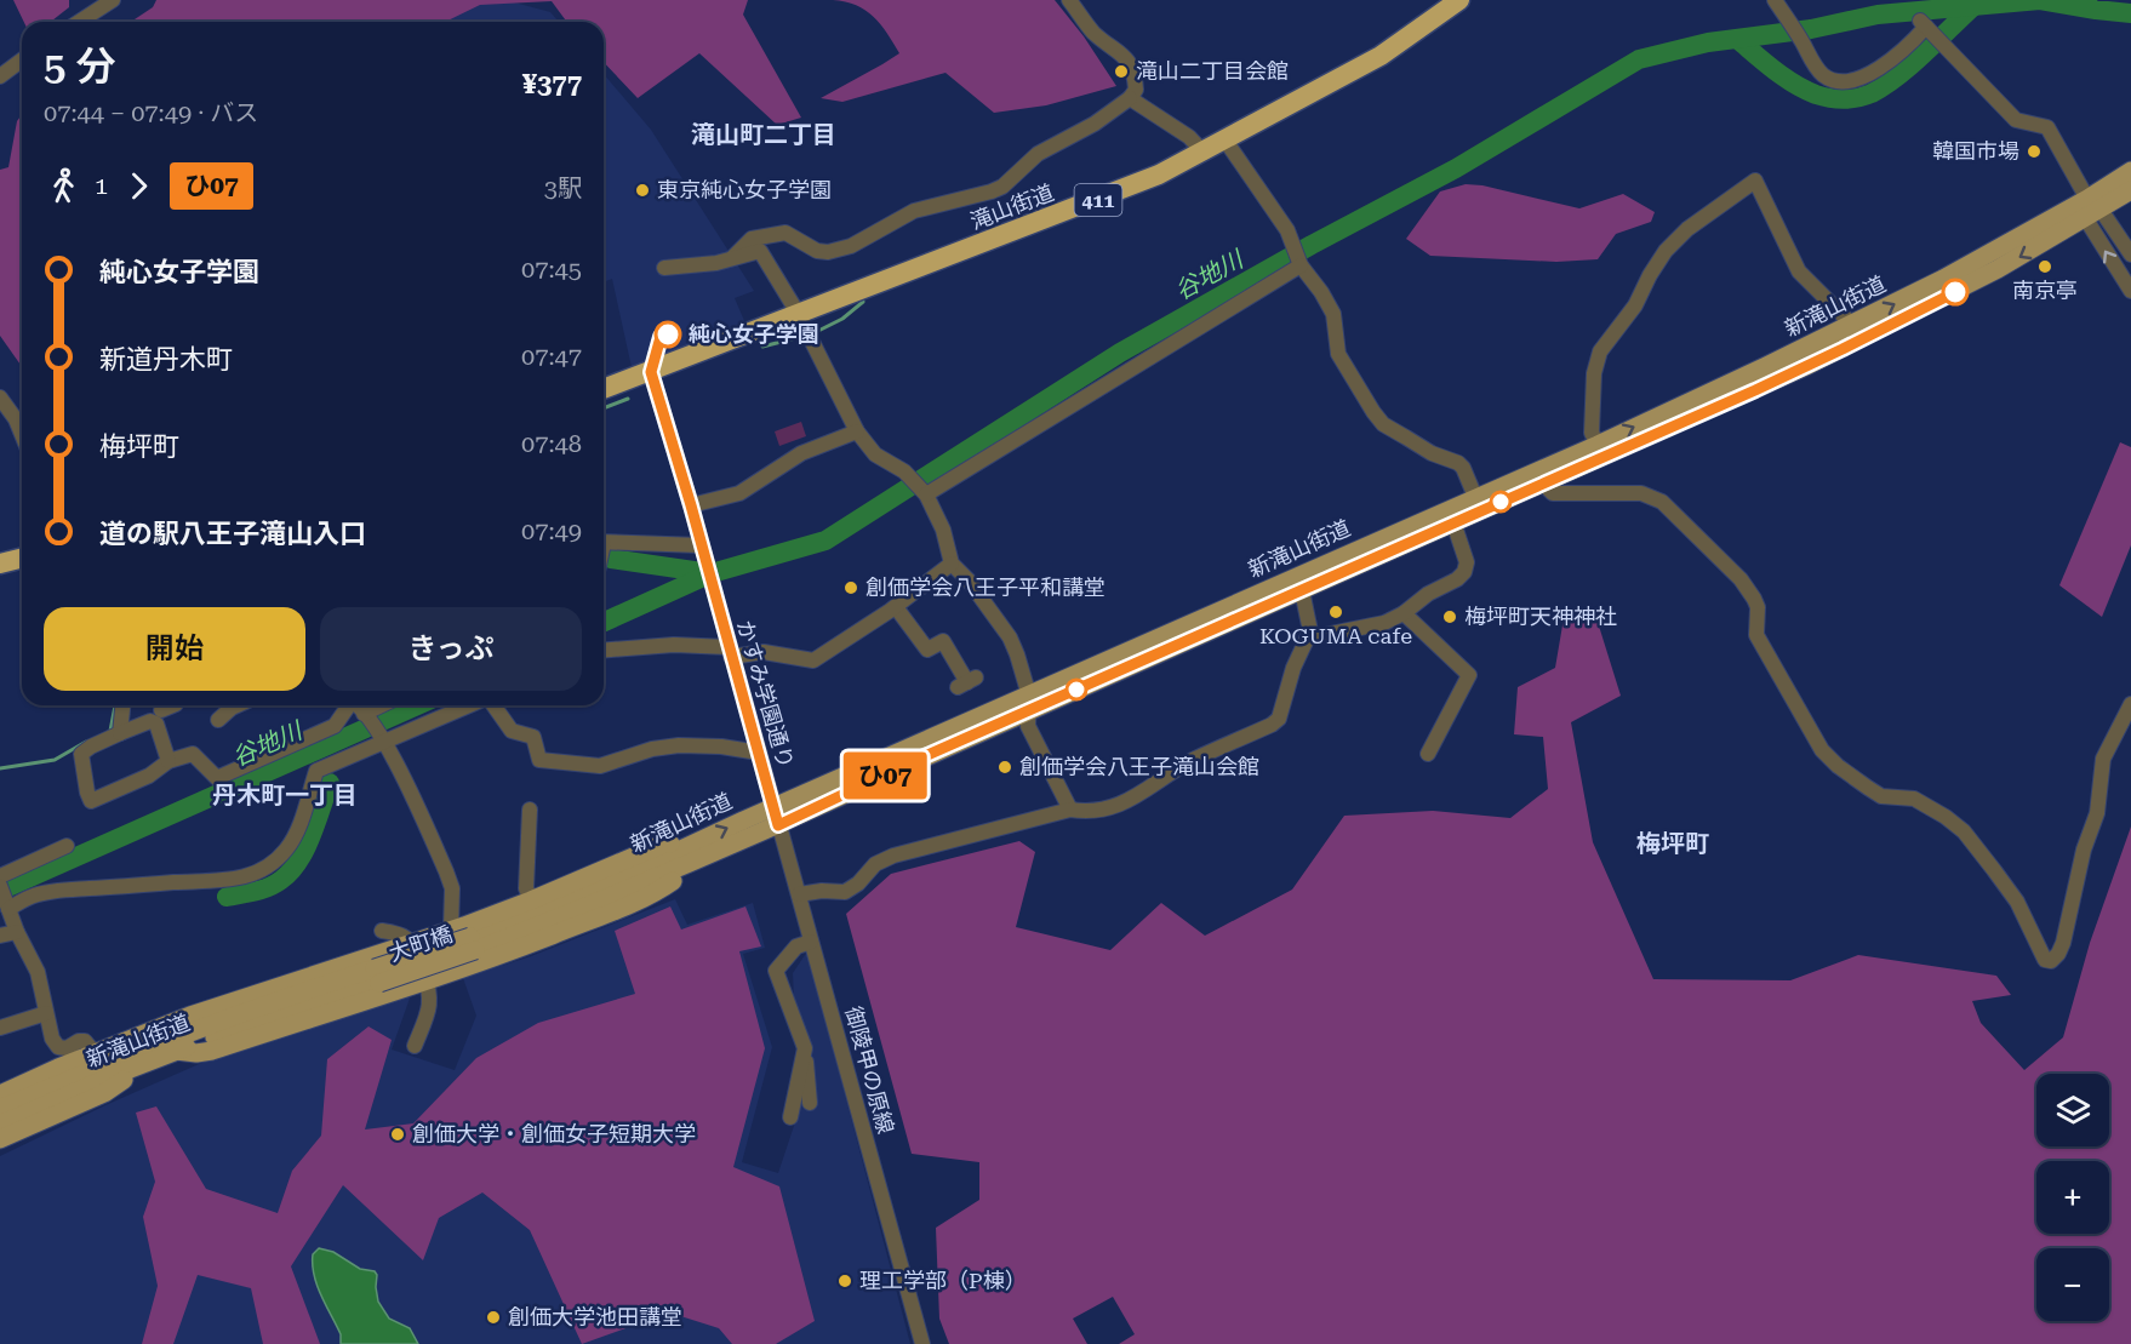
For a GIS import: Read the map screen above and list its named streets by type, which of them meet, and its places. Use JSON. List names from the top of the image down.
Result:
{
  "streets": {
    "highway": ["411", "滝山街道"],
    "main road": ["新滝山街道", "大町橋"],
    "street": ["かすみ学園通り", "御陵甲の原線"]
  },
  "crossings": [
    ["新滝山街道", "かすみ学園通り"],
    ["新滝山街道", "大町橋"],
    ["新滝山街道", "御陵甲の原線"],
    ["かすみ学園通り", "御陵甲の原線"]
  ],
  "districts": ["滝山町二丁目", "丹木町一丁目", "梅坪町"],
  "water": ["谷地川"],
  "places": [
    "滝山二丁目会館",
    "韓国市場",
    "東京純心女子学園",
    "南京亭",
    "純心女子学園",
    "創価学会八王子平和講堂",
    "KOGUMA cafe",
    "梅坪町天神神社",
    "創価学会八王子滝山会館",
    "創価大学・創価女子短期大学",
    "理工学部（P棟）",
    "創価大学池田講堂"
  ],
  "lines": ["bus line ひ07"],
  "page": {
    "on_map": "ひ07",
    "heading": ["5 分", "07:44 – 07:49 · バス", "¥377"],
    "legs": ["1", "ひ07", "3駅"],
    "list": [
      {
        "name": "純心女子学園",
        "value": "07:45"
      },
      {
        "name": "新道丹木町",
        "value": "07:47"
      },
      {
        "name": "梅坪町",
        "value": "07:48"
      },
      {
        "name": "道の駅八王子滝山入口",
        "value": "07:49"
      }
    ],
    "buttons": ["開始", "きっぷ"],
    "map_buttons": ["+", "−"]
  }
}
